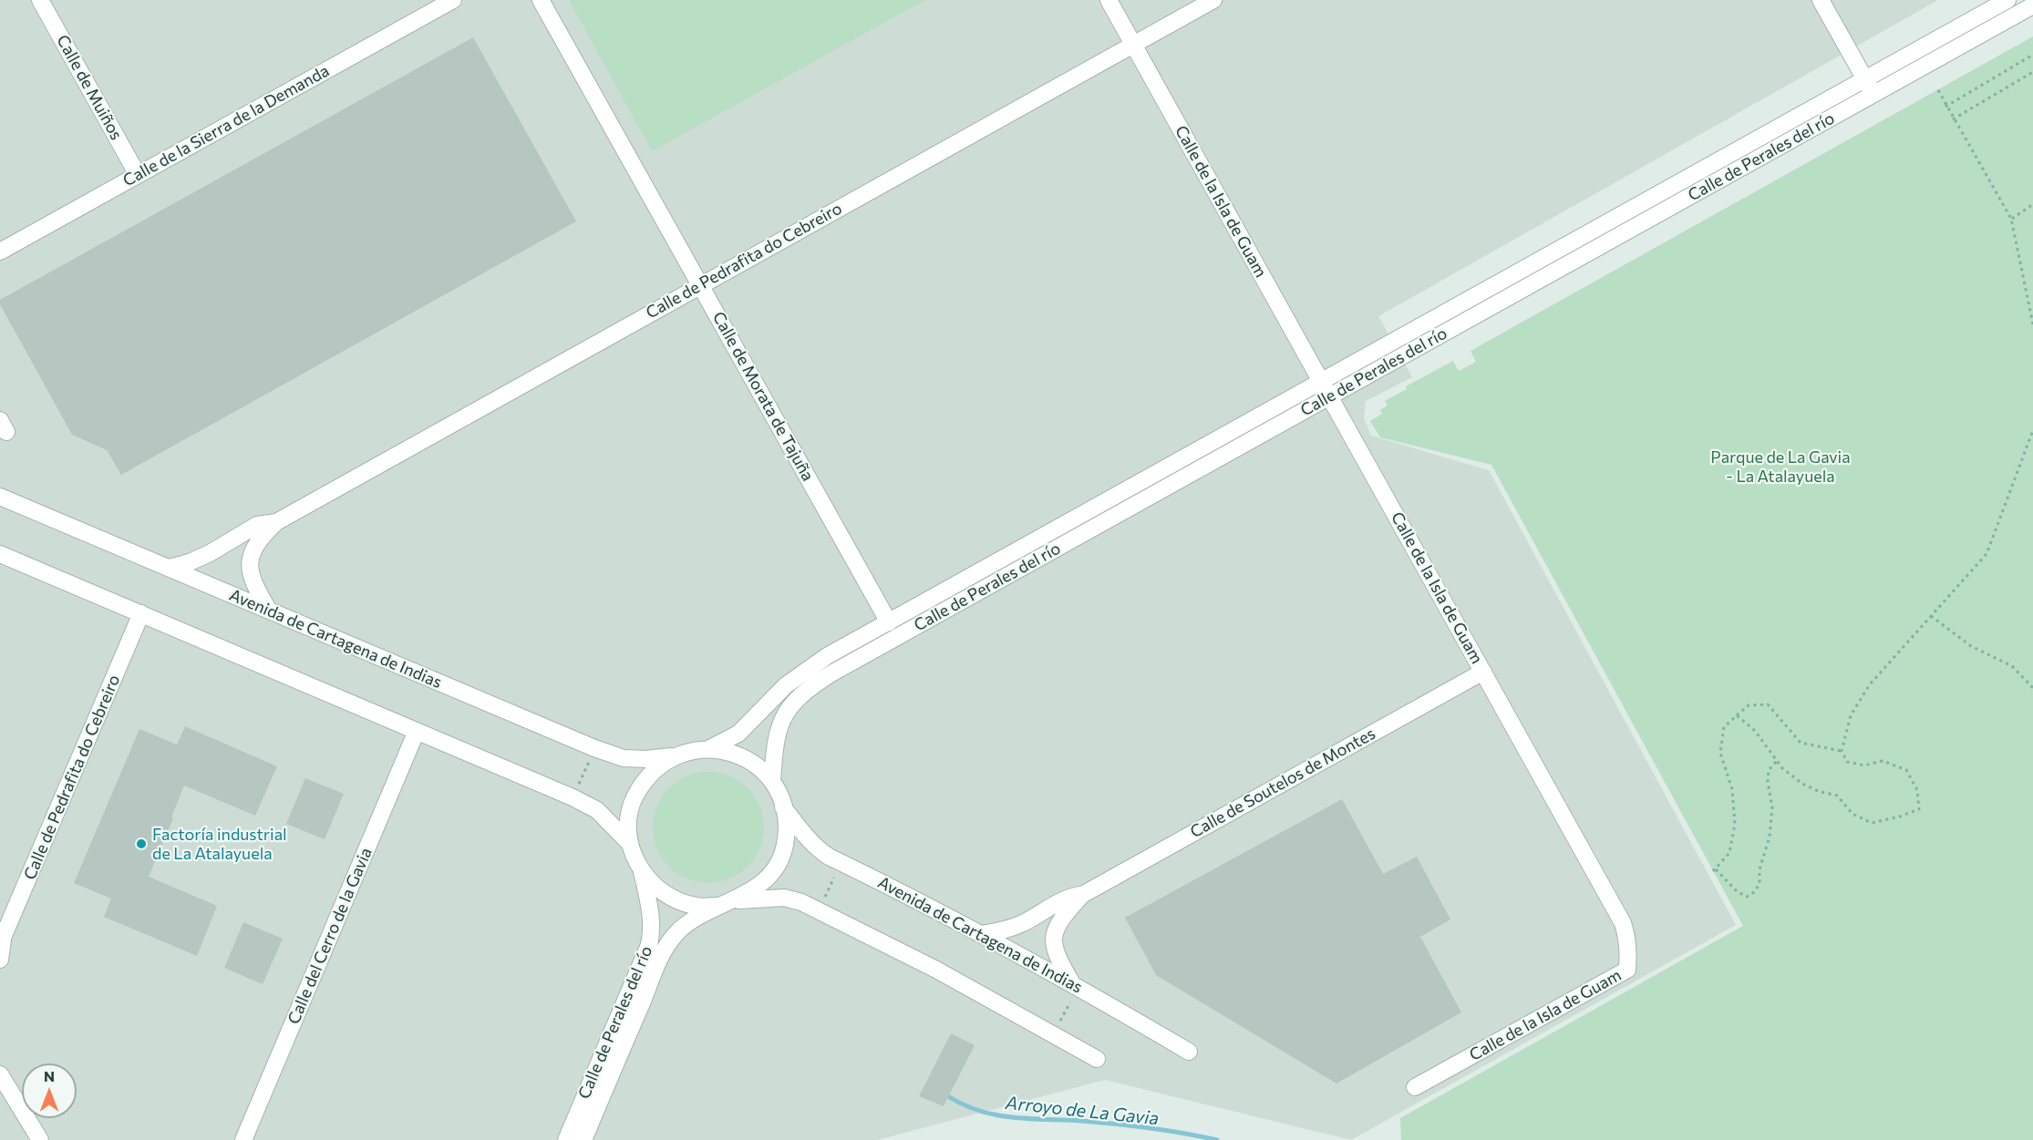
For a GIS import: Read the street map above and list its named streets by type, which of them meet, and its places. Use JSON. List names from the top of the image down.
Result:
{
  "streets": {
    "street": [
      "Calle de Muiños",
      "Calle de la Sierra de la Demanda",
      "Calle de Perales del río",
      "Calle de la Isla de Guam",
      "Calle de Pedrafita do Cebreiro",
      "Calle de Morata de Tajuña",
      "Avenida de Cartagena de Indias",
      "Calle de Soutelos de Montes",
      "Calle del Cerro de la Gavia"
    ]
  },
  "crossings": [
    ["Calle de Muiños", "Calle de la Sierra de la Demanda"],
    ["Calle de Perales del río", "Calle de la Isla de Guam"],
    ["Calle de Perales del río", "Calle de Morata de Tajuña"],
    ["Calle de Perales del río", "Avenida de Cartagena de Indias"],
    ["Calle de la Isla de Guam", "Calle de Pedrafita do Cebreiro"],
    ["Calle de la Isla de Guam", "Calle de Soutelos de Montes"],
    ["Calle de Pedrafita do Cebreiro", "Calle de Morata de Tajuña"],
    ["Calle de Pedrafita do Cebreiro", "Avenida de Cartagena de Indias"],
    ["Avenida de Cartagena de Indias", "Calle de Soutelos de Montes"]
  ],
  "water": ["Arroyo de La Gavia"],
  "parks": ["Parque de La Gavia - La Atalayuela"],
  "places": ["Factoría industrial de La Atalayuela"],
  "north": "top"
}
